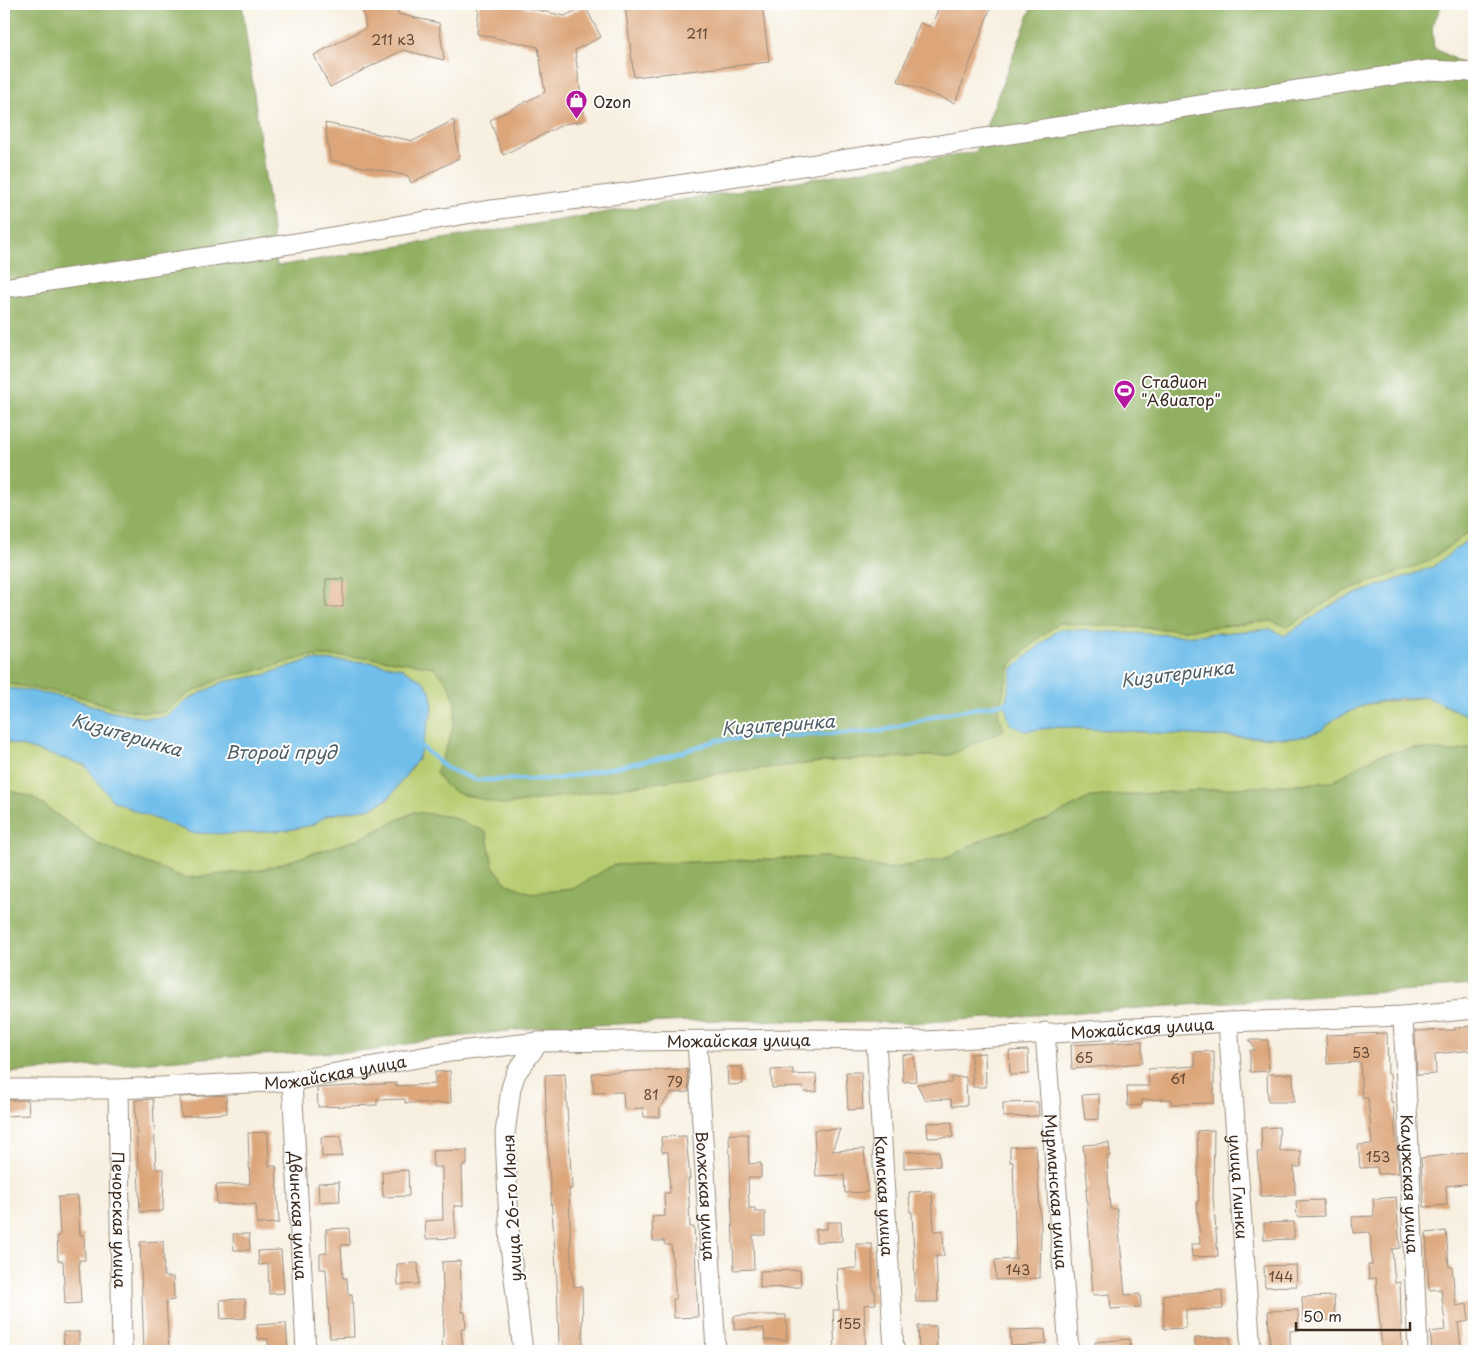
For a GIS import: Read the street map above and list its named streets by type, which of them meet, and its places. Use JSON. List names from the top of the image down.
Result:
{
  "streets": {
    "street": [
      "Можайская улица",
      "Калужская улица",
      "улица Глинки",
      "Мурманская улица",
      "Волжская улица",
      "Камская улица",
      "улица 26-го Июня",
      "Двинская улица",
      "Печорская улица"
    ]
  },
  "crossings": [
    ["Можайская улица", "Калужская улица"],
    ["Можайская улица", "улица Глинки"],
    ["Можайская улица", "Мурманская улица"],
    ["Можайская улица", "Волжская улица"],
    ["Можайская улица", "Камская улица"],
    ["Можайская улица", "улица 26-го Июня"],
    ["Можайская улица", "Двинская улица"],
    ["Можайская улица", "Печорская улица"]
  ],
  "water": ["Кизитеринка", "Второй пруд"],
  "places": {
    "shop": ["Ozon"],
    "sports": ["Стадион \"Авиатор\""]
  },
  "house_numbers": [
    "211",
    "211 к3",
    "53",
    "65",
    "61",
    "79",
    "81",
    "153",
    "143",
    "144",
    "155"
  ],
  "scale_bar": "50 m"
}
